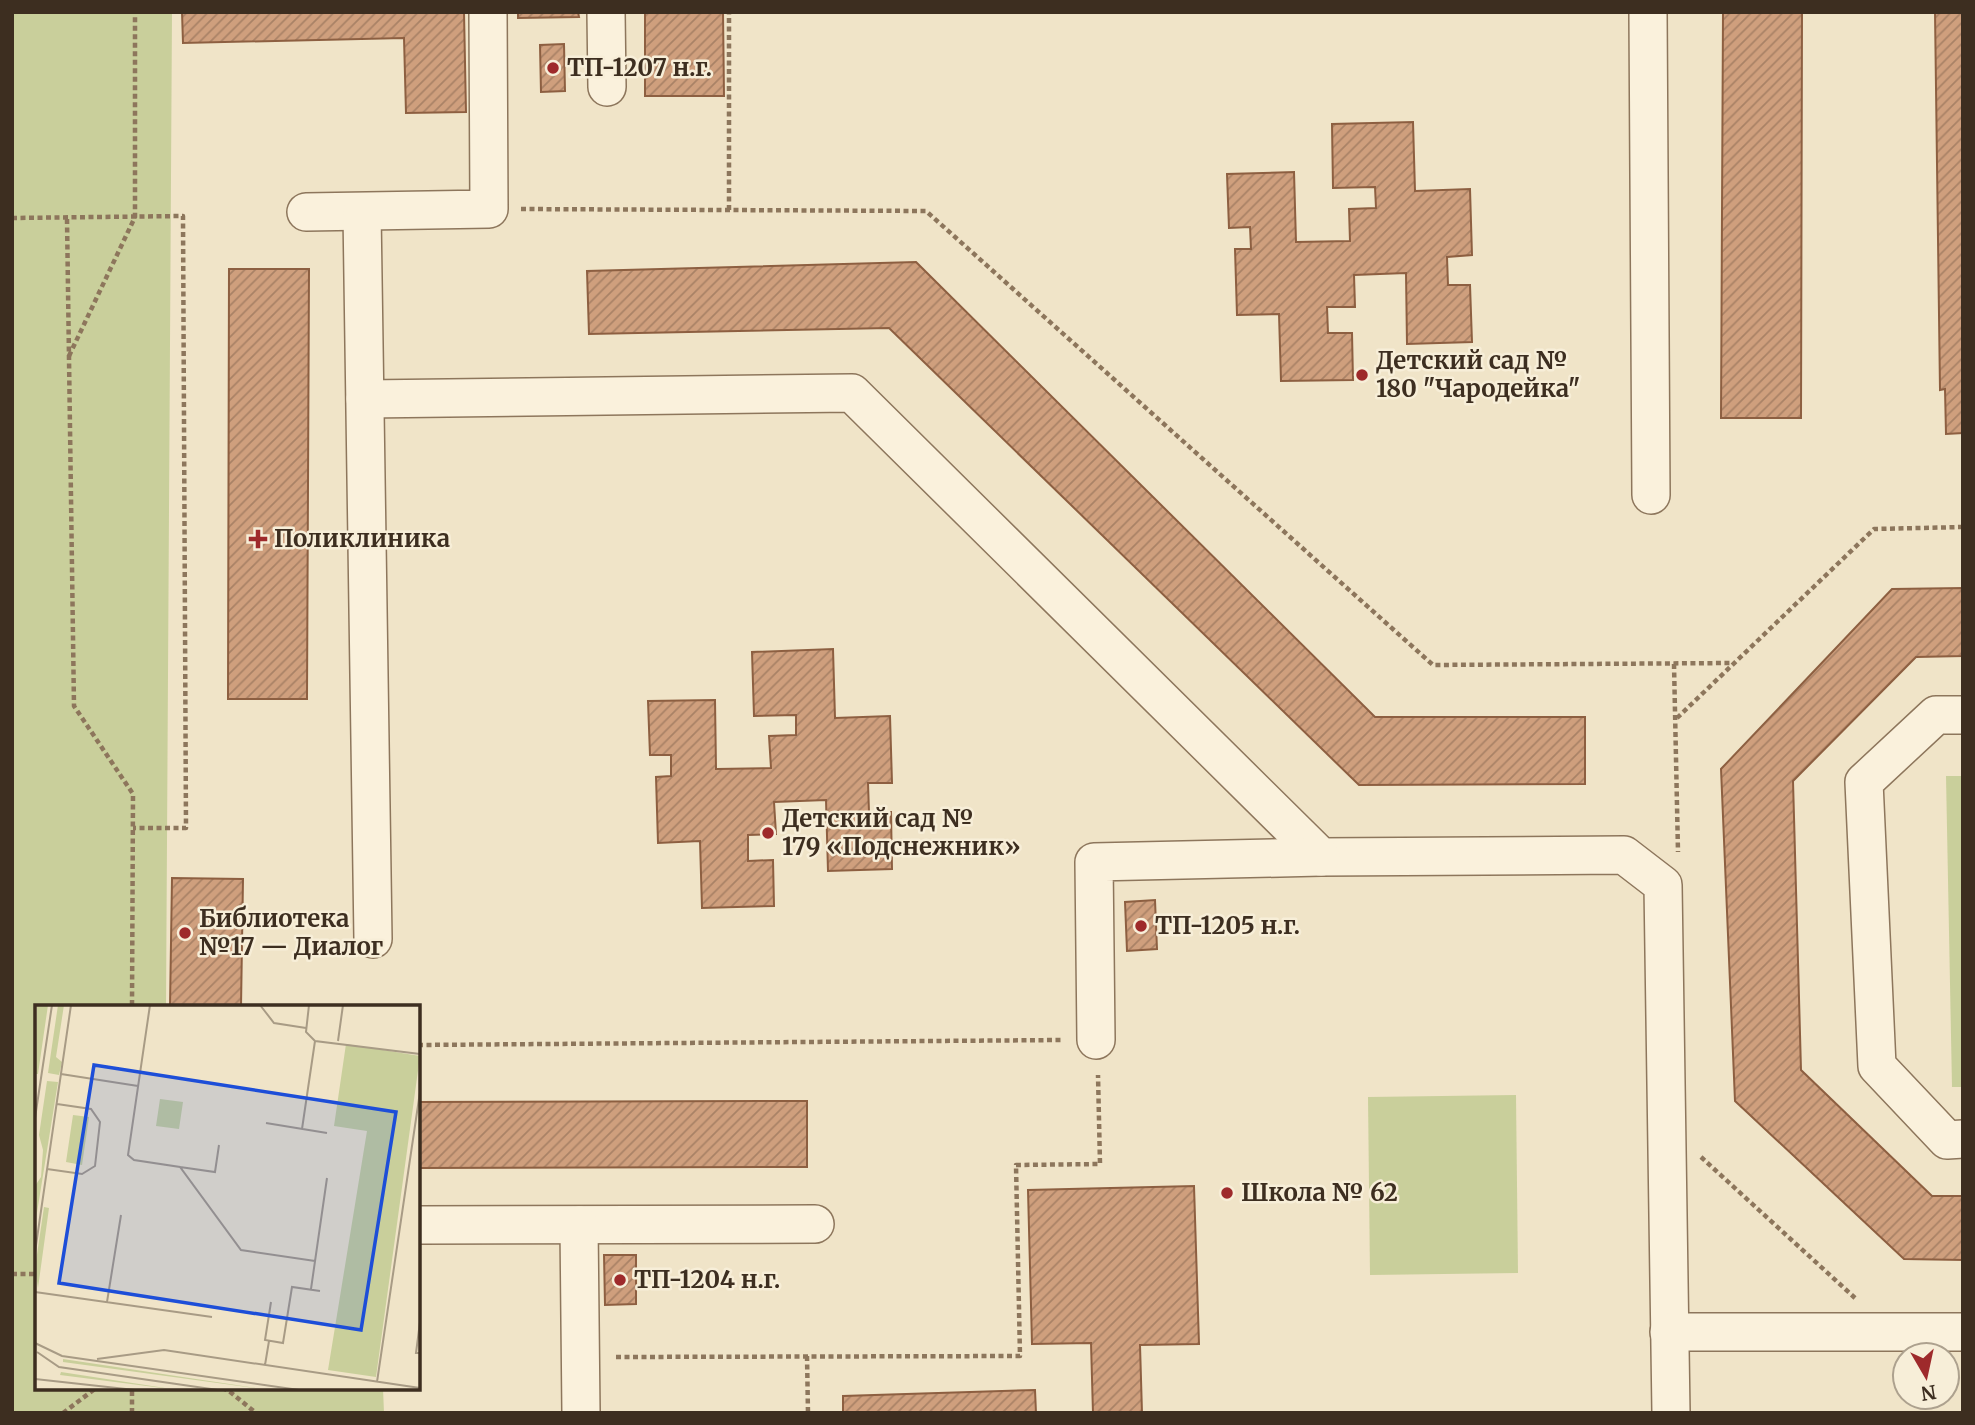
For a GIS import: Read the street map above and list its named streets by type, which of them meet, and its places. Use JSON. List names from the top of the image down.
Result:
{
  "places": {
    "other": [
      "ТП-1207 н.г.",
      "Детский сад № 180 \"Чародейка\"",
      "Детский сад № 179 «Подснежник»",
      "ТП-1205 н.г.",
      "Библиотека №17 — Диалог",
      "Школа № 62",
      "ТП-1204 н.г."
    ],
    "health": ["Поликлиника"]
  },
  "north": "bottom"
}
